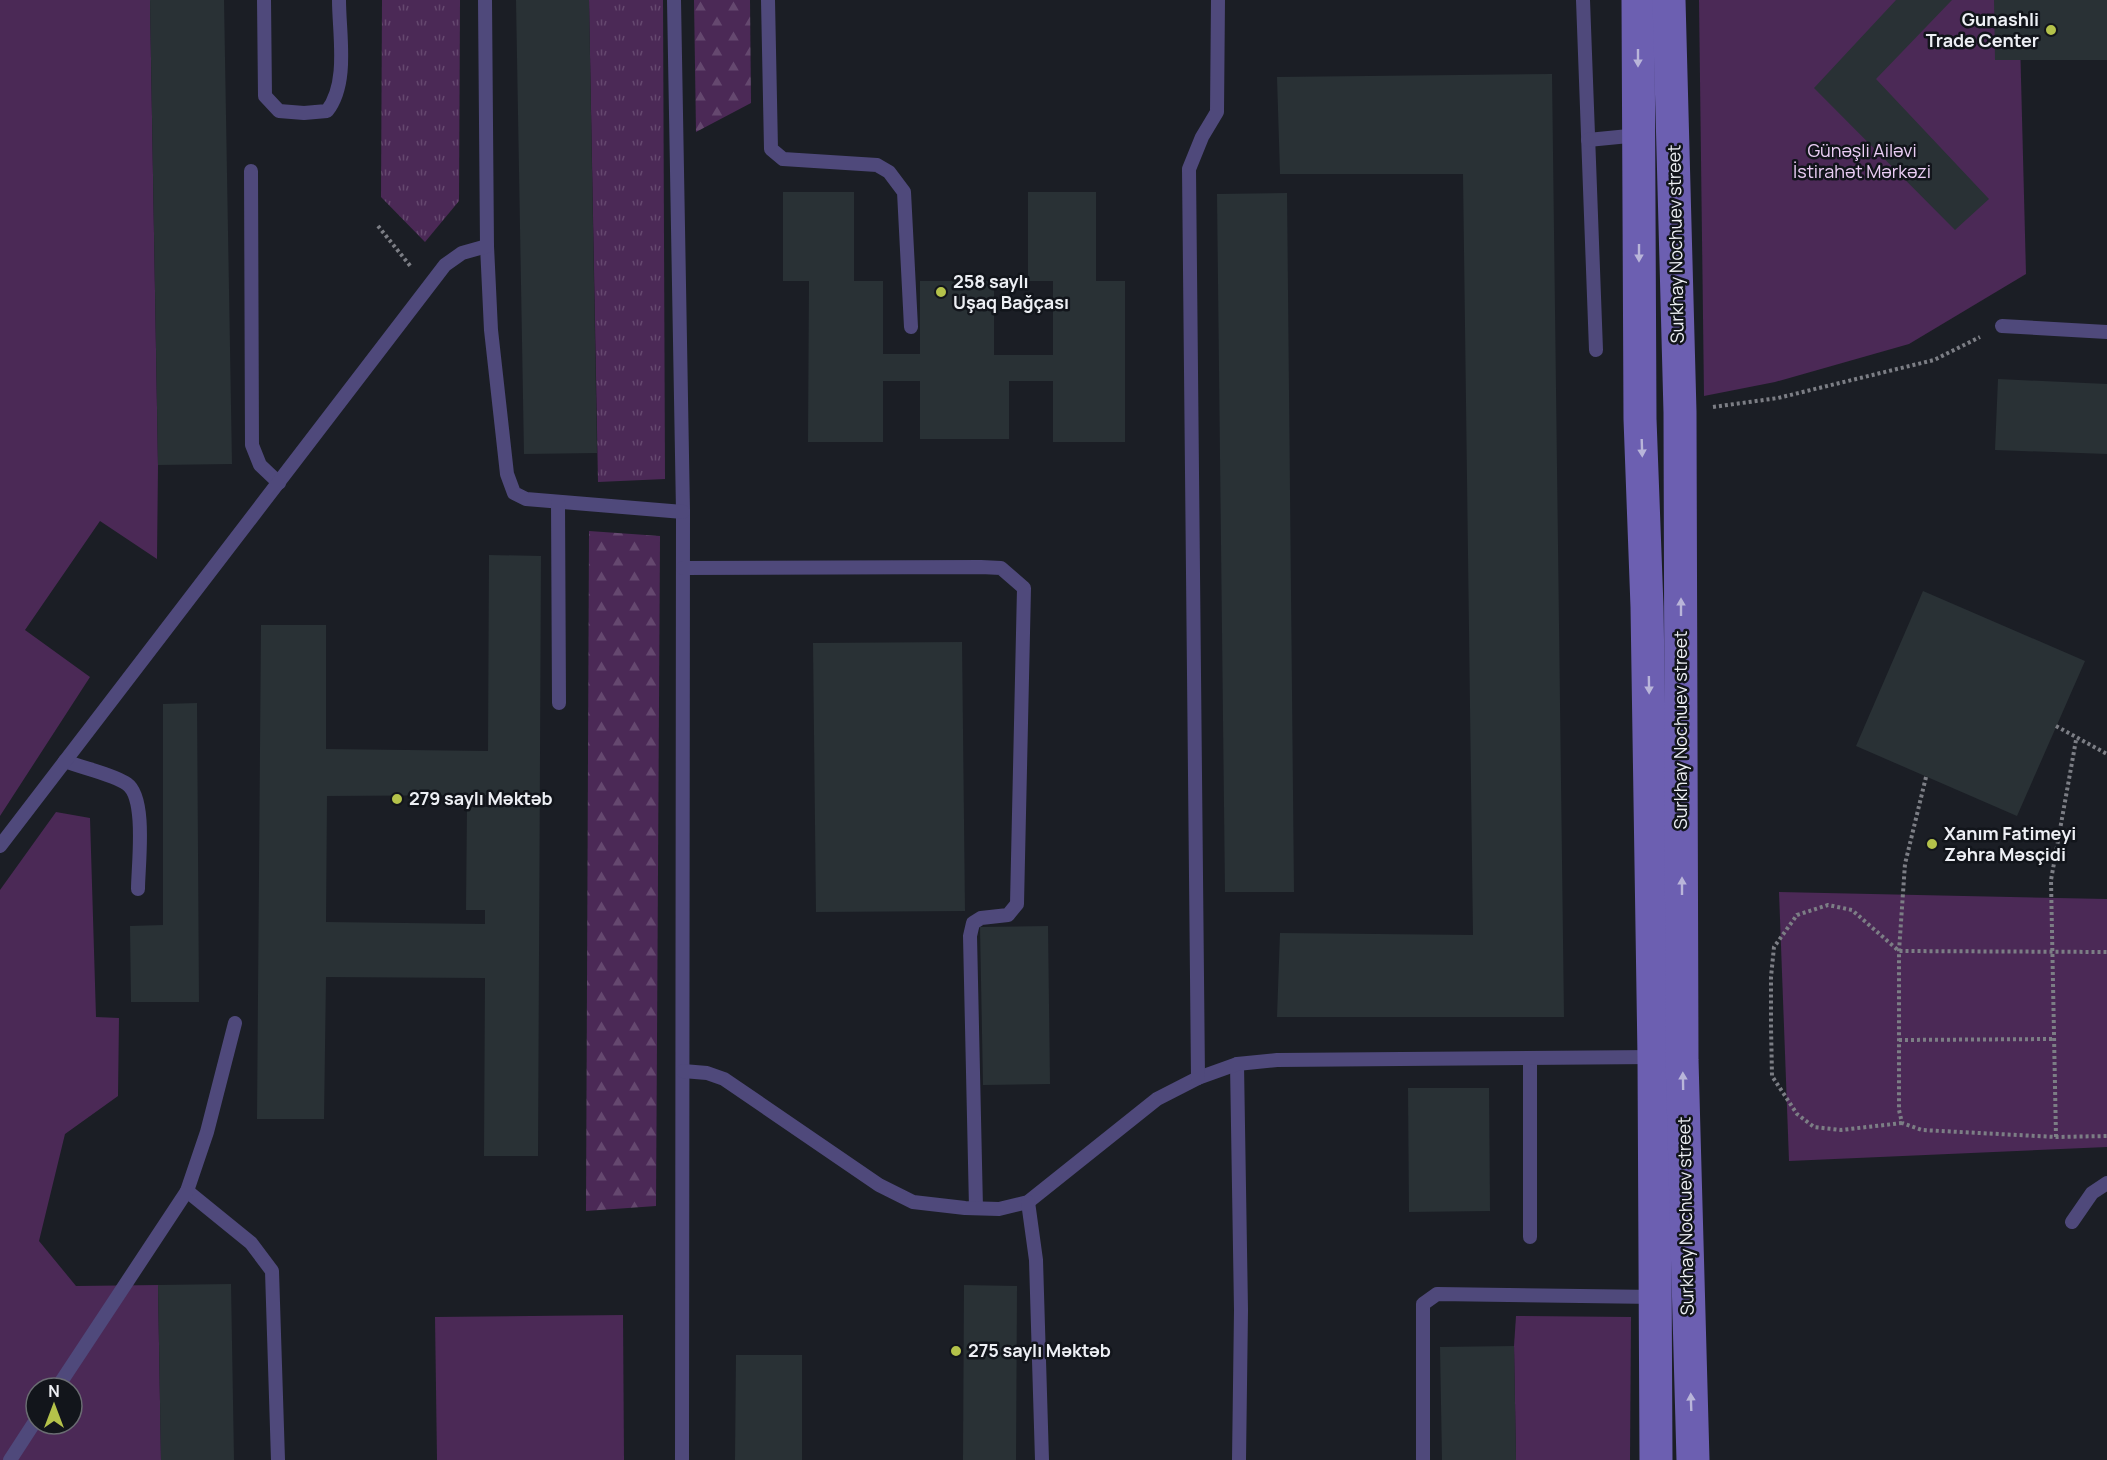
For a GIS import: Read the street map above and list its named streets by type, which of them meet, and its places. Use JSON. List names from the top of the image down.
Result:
{
  "streets": {
    "street": ["Surkhay Nochuev street"]
  },
  "parks": ["Günəşli Ailəvi İstirahət Mərkəzi"],
  "places": [
    "Gunashli Trade Center",
    "258 saylı Uşaq Bağçası",
    "279 saylı Məktəb",
    "Xanım Fatimeyi Zəhra Məsçidi",
    "275 saylı Məktəb"
  ],
  "north": "top"
}
